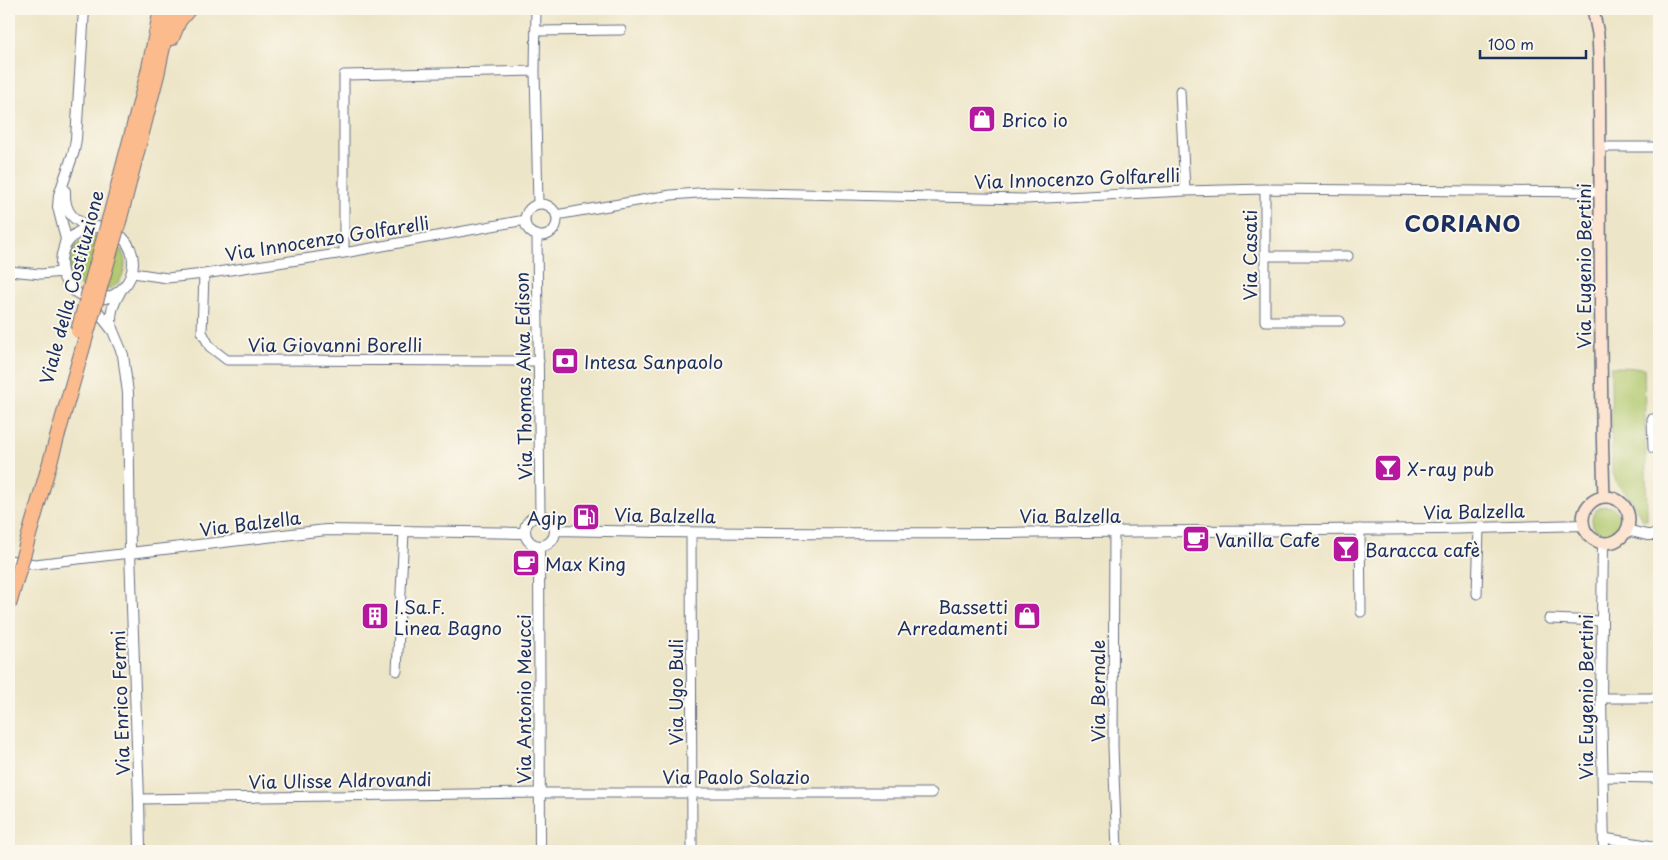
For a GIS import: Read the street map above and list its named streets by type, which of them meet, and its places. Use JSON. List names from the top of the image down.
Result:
{
  "streets": {
    "highway": ["Viale della Costituzione"],
    "main road": ["Via Eugenio Bertini"],
    "street": [
      "Via Innocenzo Golfarelli",
      "Via Casati",
      "Via Giovanni Borelli",
      "Via Thomas Alva Edison",
      "Via Balzella",
      "Via Bernale",
      "Via Ugo Buli",
      "Via Antonio Meucci",
      "Via Enrico Fermi",
      "Via Paolo Solazio",
      "Via Ulisse Aldrovandi"
    ]
  },
  "crossings": [
    ["Via Innocenzo Golfarelli", "Via Casati"],
    ["Via Innocenzo Golfarelli", "Via Eugenio Bertini"],
    ["Via Innocenzo Golfarelli", "Via Giovanni Borelli"],
    ["Via Innocenzo Golfarelli", "Via Thomas Alva Edison"],
    ["Via Eugenio Bertini", "Via Balzella"],
    ["Via Giovanni Borelli", "Via Thomas Alva Edison"],
    ["Via Thomas Alva Edison", "Via Balzella"],
    ["Via Thomas Alva Edison", "Via Antonio Meucci"],
    ["Via Balzella", "Via Bernale"],
    ["Via Balzella", "Via Ugo Buli"],
    ["Via Balzella", "Via Antonio Meucci"],
    ["Via Balzella", "Via Enrico Fermi"],
    ["Via Ugo Buli", "Via Paolo Solazio"],
    ["Via Antonio Meucci", "Via Paolo Solazio"],
    ["Via Antonio Meucci", "Via Ulisse Aldrovandi"],
    ["Via Enrico Fermi", "Via Ulisse Aldrovandi"],
    ["Via Paolo Solazio", "Via Ulisse Aldrovandi"]
  ],
  "districts": ["CORIANO"],
  "places": {
    "shop": ["Brico io", "Bassetti Arredamenti"],
    "bank": ["Intesa Sanpaolo"],
    "bar": ["X-ray pub", "Baracca cafè"],
    "fuel station": ["Agip"],
    "cafe": ["Vanilla Cafe", "Max King"],
    "building": ["I.Sa.F. Linea Bagno"]
  },
  "scale_bar": "100 m"
}
